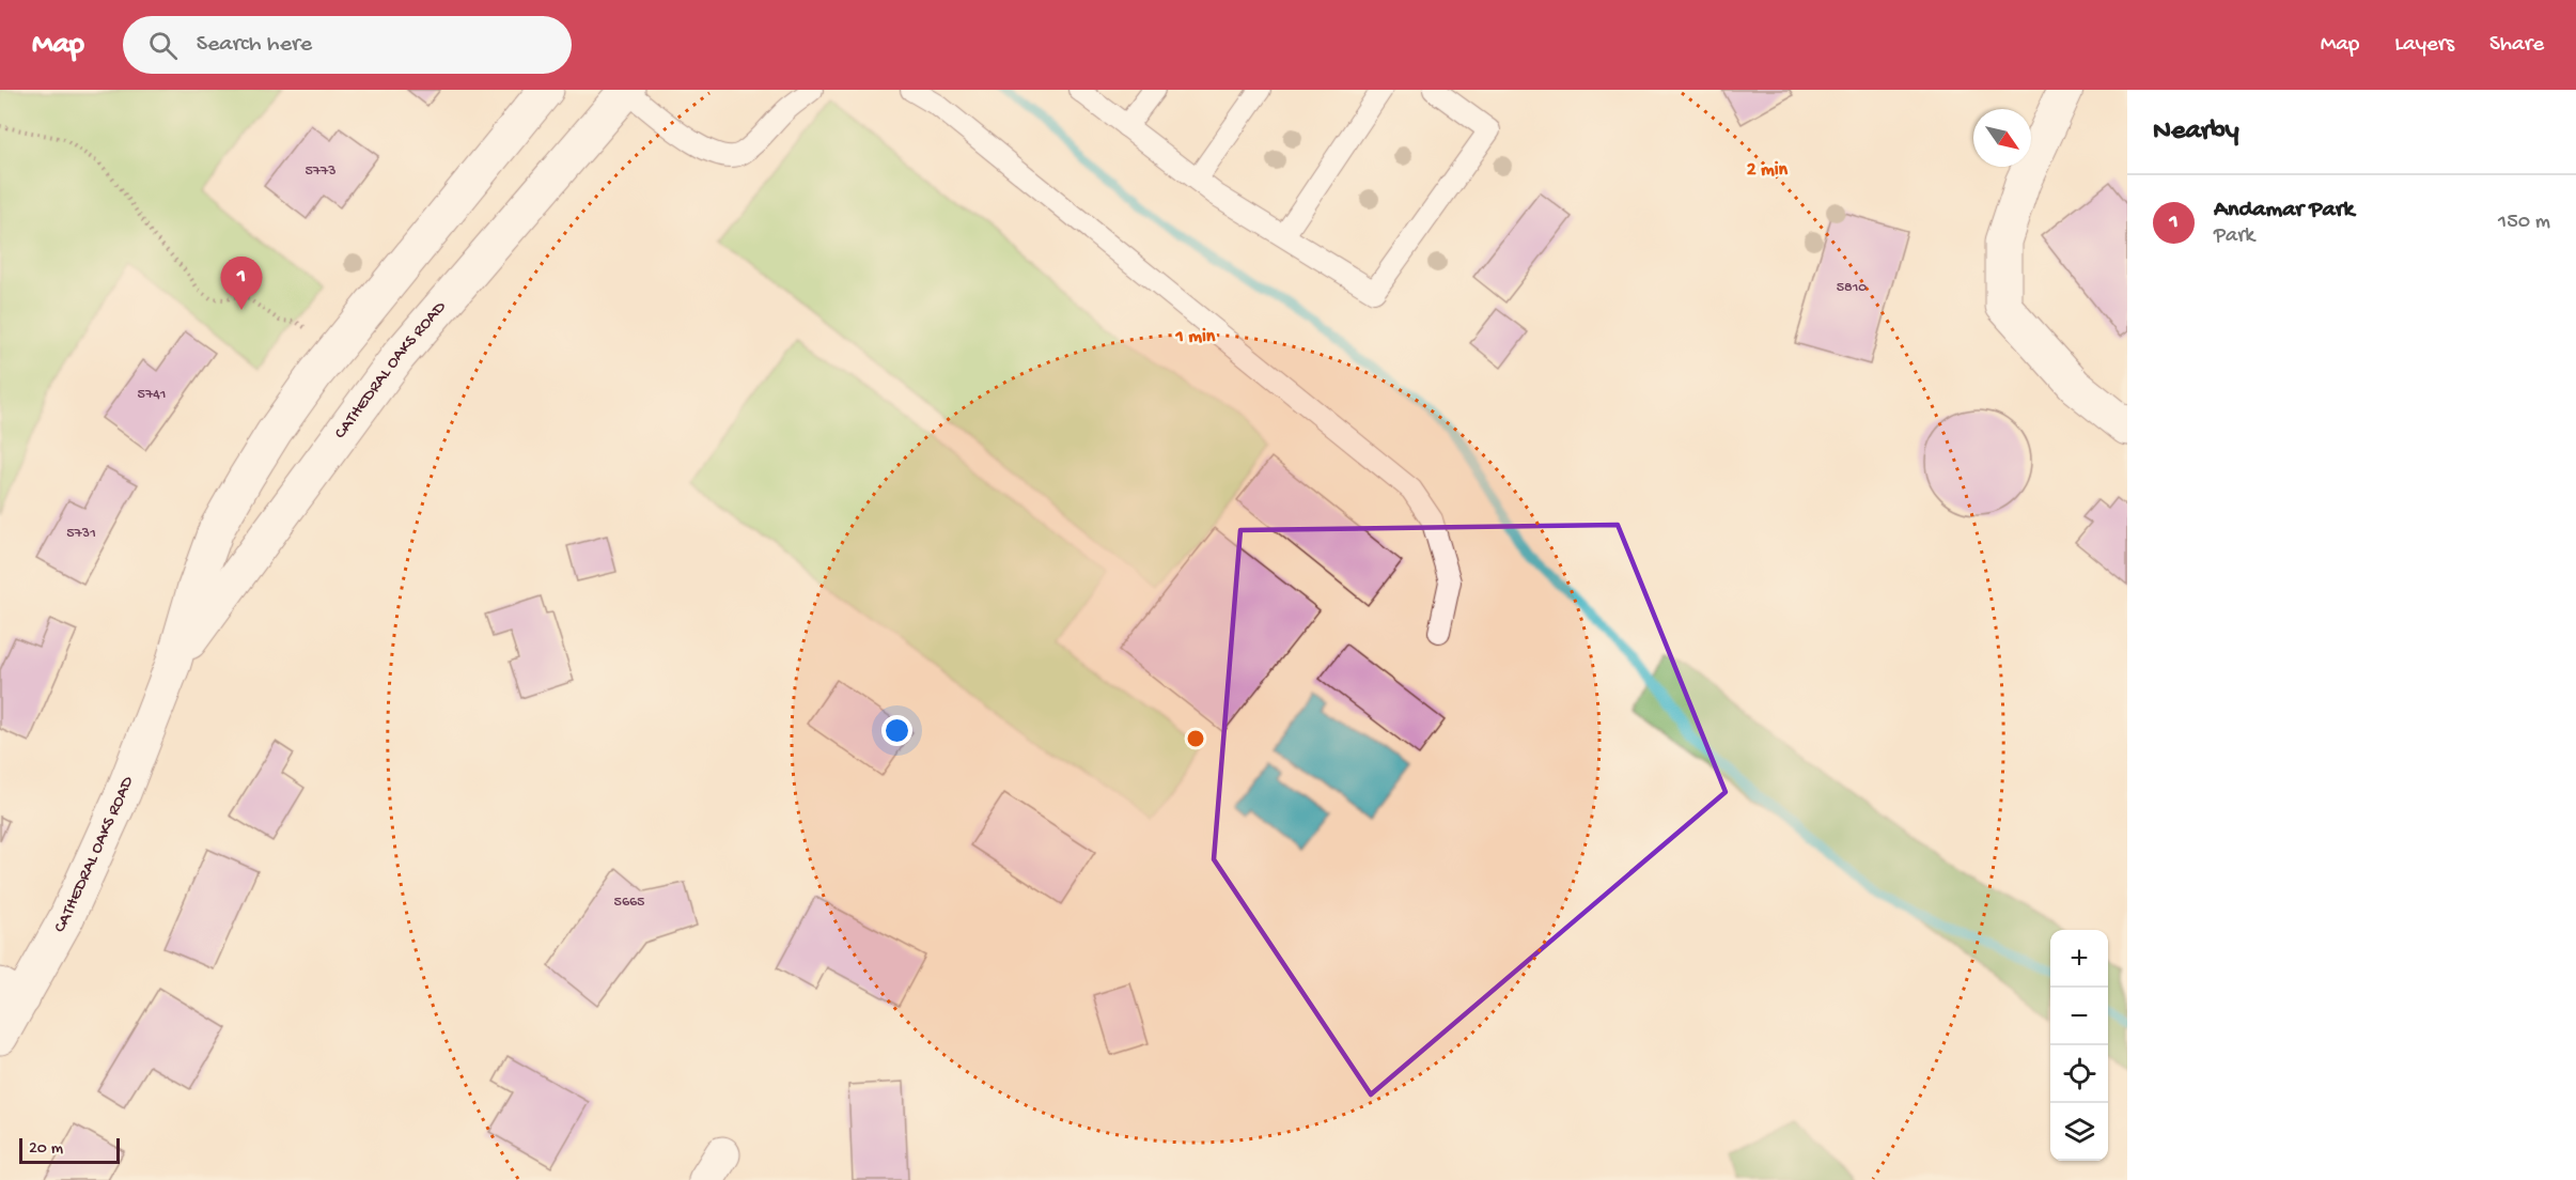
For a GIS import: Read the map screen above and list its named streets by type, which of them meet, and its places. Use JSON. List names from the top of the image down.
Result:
{
  "streets": {
    "main road": ["CATHEDRAL OAKS ROAD"]
  },
  "house_numbers": [
    "5773",
    "5810",
    "5741",
    "5731",
    "5665"
  ],
  "scale_bar": "20 m",
  "north": "bottom right",
  "page": {
    "header": "Map",
    "search": "Search here",
    "nav": ["Map", "Layers", "Share"],
    "heading": "Nearby",
    "list": [
      {
        "mark": "1",
        "name": "Andamar Park",
        "note": "Park",
        "value": "150 m"
      }
    ],
    "pins": "1",
    "map_buttons": ["+", "−"],
    "scale": "20 m"
  },
  "rings": ["2 min", "1 min"]
}
